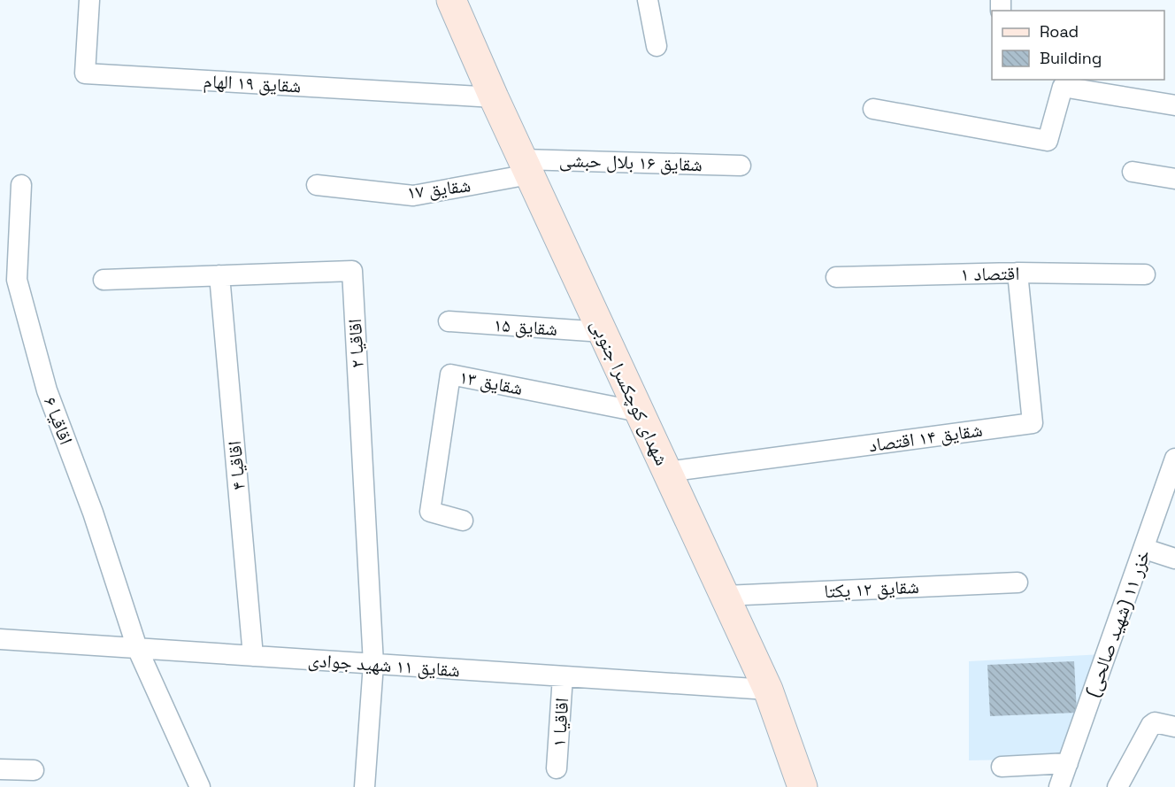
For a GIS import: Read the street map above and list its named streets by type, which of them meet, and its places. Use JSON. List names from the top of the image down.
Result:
{
  "streets": {
    "main road": ["شهدای کوچکسرا جنوبی"],
    "street": [
      "شقایق ۱۹ الهام",
      "شقایق ۱۶ بلال حبشی",
      "شقایق ۱۷",
      "اقتصاد ۱",
      "شقایق ۱۵",
      "اقاقیا ۲",
      "شقایق ۱۳",
      "اقاقیا ۶",
      "شقایق ۱۴ اقتصاد",
      "اقاقیا ۴",
      "شقایق ۱۲ یکتا",
      "خزر ۱۱ (شهید صالحی)",
      "شقایق ۱۱ شهید جوادی",
      "اقاقیا ۱"
    ]
  },
  "crossings": [
    ["شقایق ۱۹ الهام", "شهدای کوچکسرا جنوبی"],
    ["شقایق ۱۶ بلال حبشی", "شقایق ۱۷"],
    ["شقایق ۱۶ بلال حبشی", "شهدای کوچکسرا جنوبی"],
    ["شقایق ۱۷", "شهدای کوچکسرا جنوبی"],
    ["اقتصاد ۱", "شقایق ۱۴ اقتصاد"],
    ["شقایق ۱۵", "شهدای کوچکسرا جنوبی"],
    ["اقاقیا ۲", "اقاقیا ۴"],
    ["اقاقیا ۲", "شقایق ۱۱ شهید جوادی"],
    ["شقایق ۱۳", "شهدای کوچکسرا جنوبی"],
    ["شهدای کوچکسرا جنوبی", "شقایق ۱۴ اقتصاد"],
    ["شهدای کوچکسرا جنوبی", "شقایق ۱۲ یکتا"],
    ["شهدای کوچکسرا جنوبی", "شقایق ۱۱ شهید جوادی"],
    ["اقاقیا ۶", "شقایق ۱۱ شهید جوادی"],
    ["اقاقیا ۴", "شقایق ۱۱ شهید جوادی"],
    ["شقایق ۱۱ شهید جوادی", "اقاقیا ۱"]
  ],
  "legend": ["Road", "Building"]
}
